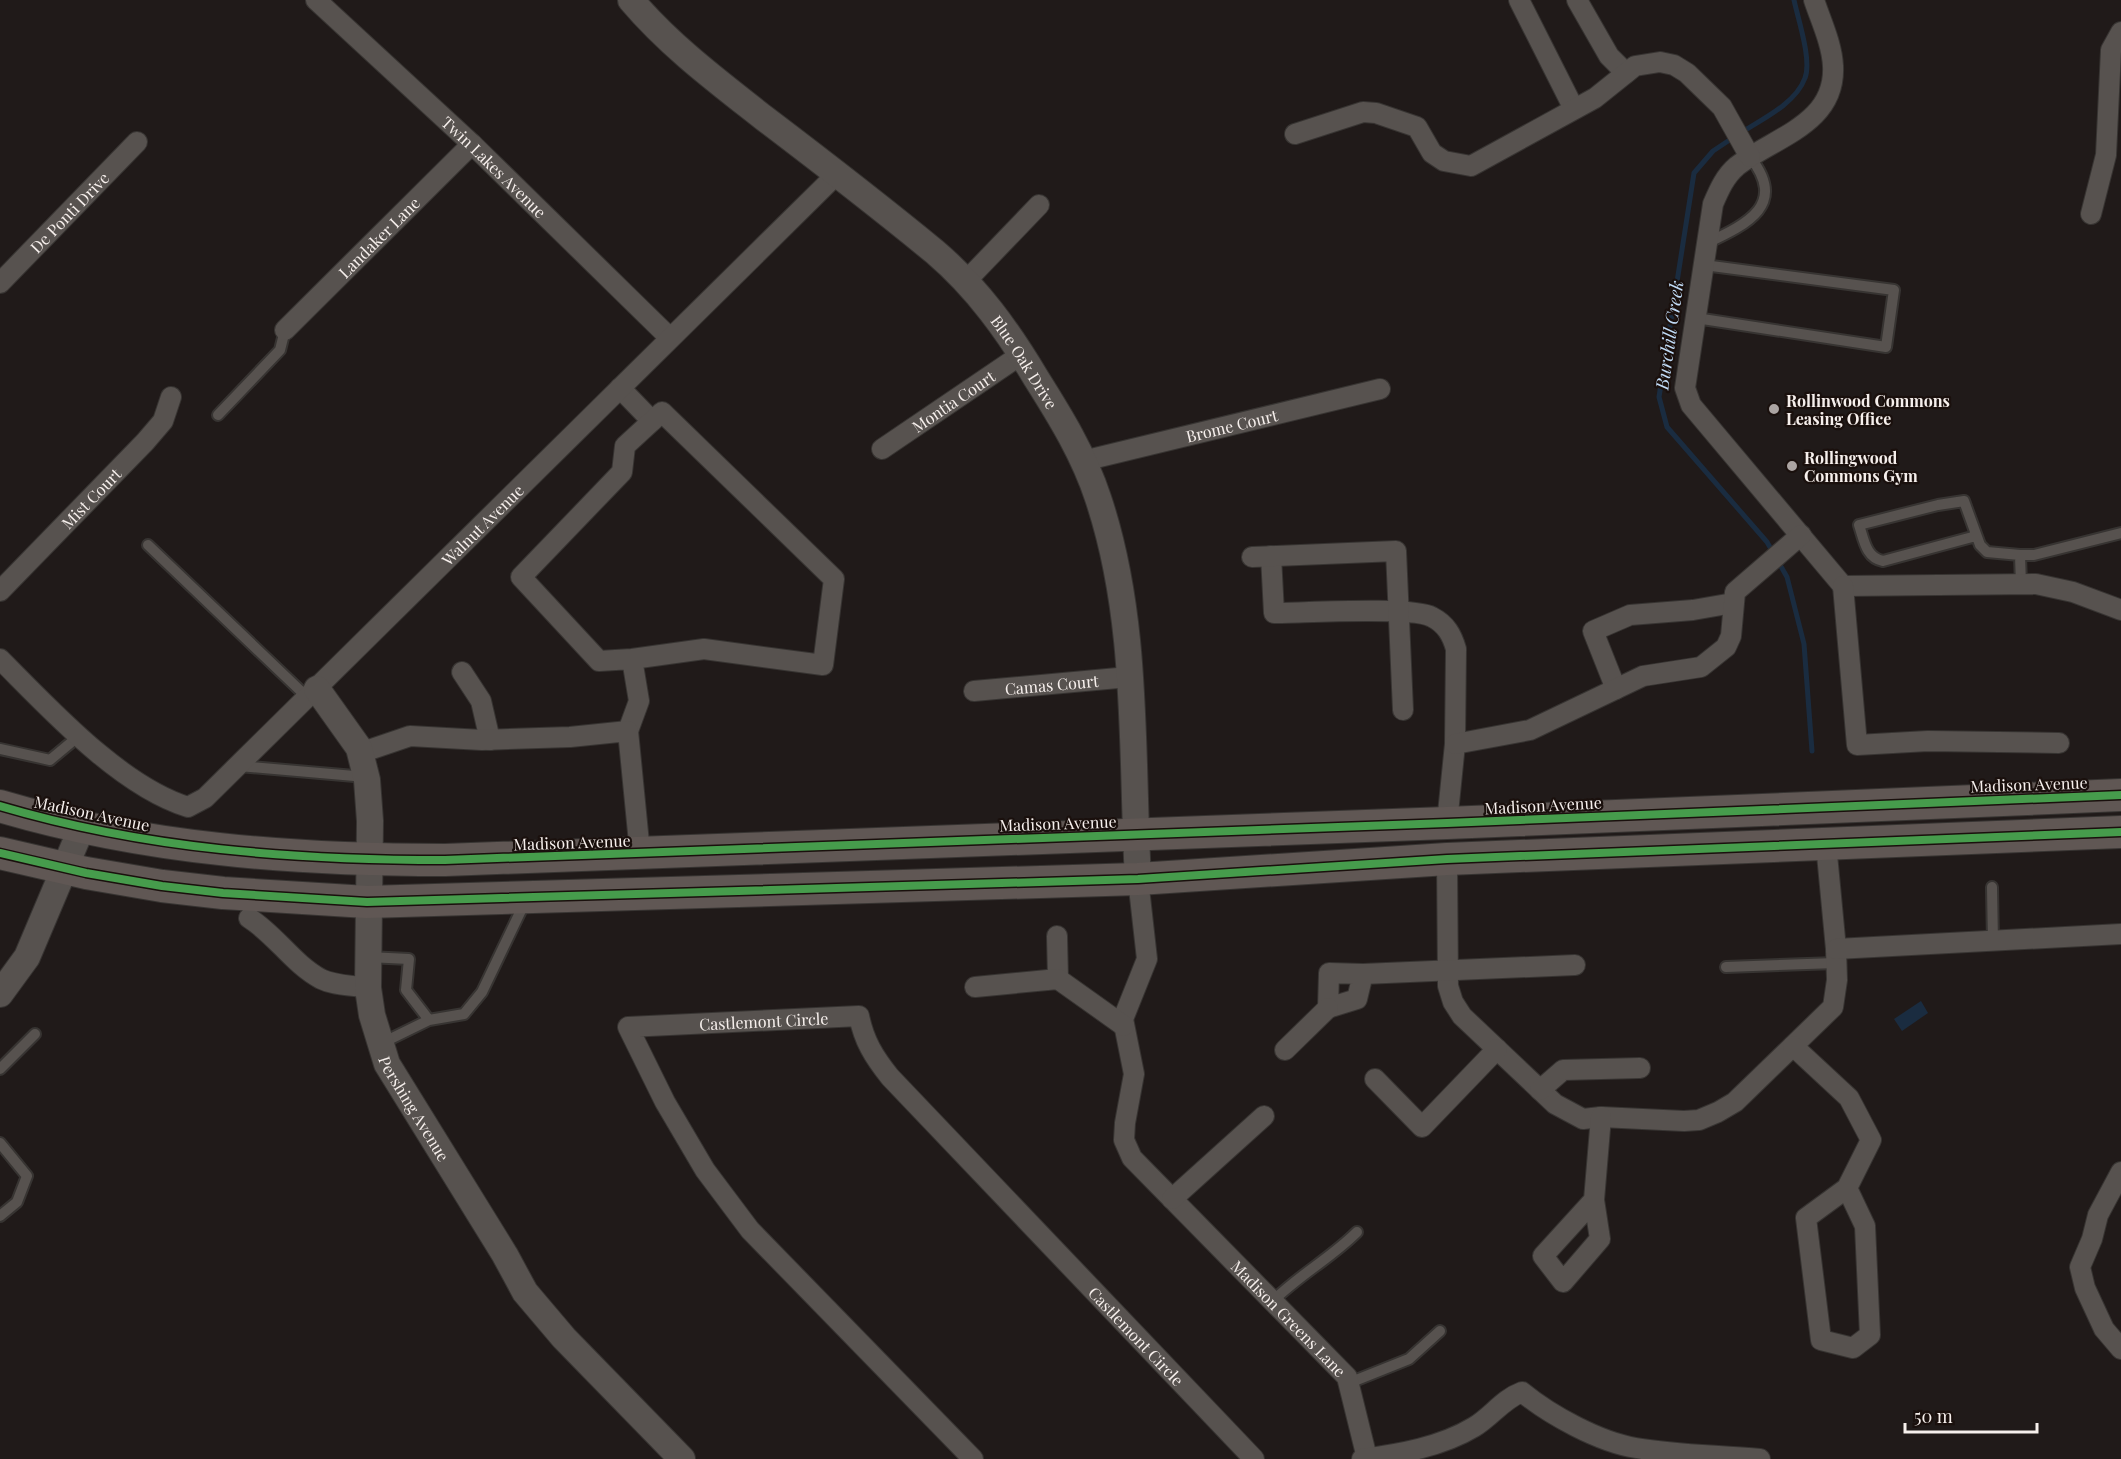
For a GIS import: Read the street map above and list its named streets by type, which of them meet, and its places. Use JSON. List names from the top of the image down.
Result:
{
  "streets": {
    "main road": ["Madison Avenue"],
    "street": [
      "Twin Lakes Avenue",
      "De Ponti Drive",
      "Landaker Lane",
      "Blue Oak Drive",
      "Montia Court",
      "Brome Court",
      "Mist Court",
      "Walnut Avenue",
      "Camas Court",
      "Castlemont Circle",
      "Pershing Avenue",
      "Madison Greens Lane"
    ]
  },
  "crossings": [
    ["Twin Lakes Avenue", "Landaker Lane"],
    ["Twin Lakes Avenue", "Walnut Avenue"],
    ["Blue Oak Drive", "Montia Court"],
    ["Blue Oak Drive", "Brome Court"],
    ["Blue Oak Drive", "Walnut Avenue"],
    ["Blue Oak Drive", "Camas Court"],
    ["Blue Oak Drive", "Madison Avenue"],
    ["Walnut Avenue", "Pershing Avenue"],
    ["Madison Avenue", "Pershing Avenue"]
  ],
  "water": ["Burchill Creek"],
  "places": ["Rollinwood Commons Leasing Office", "Rollingwood Commons Gym"],
  "scale_bar": "50 m"
}
